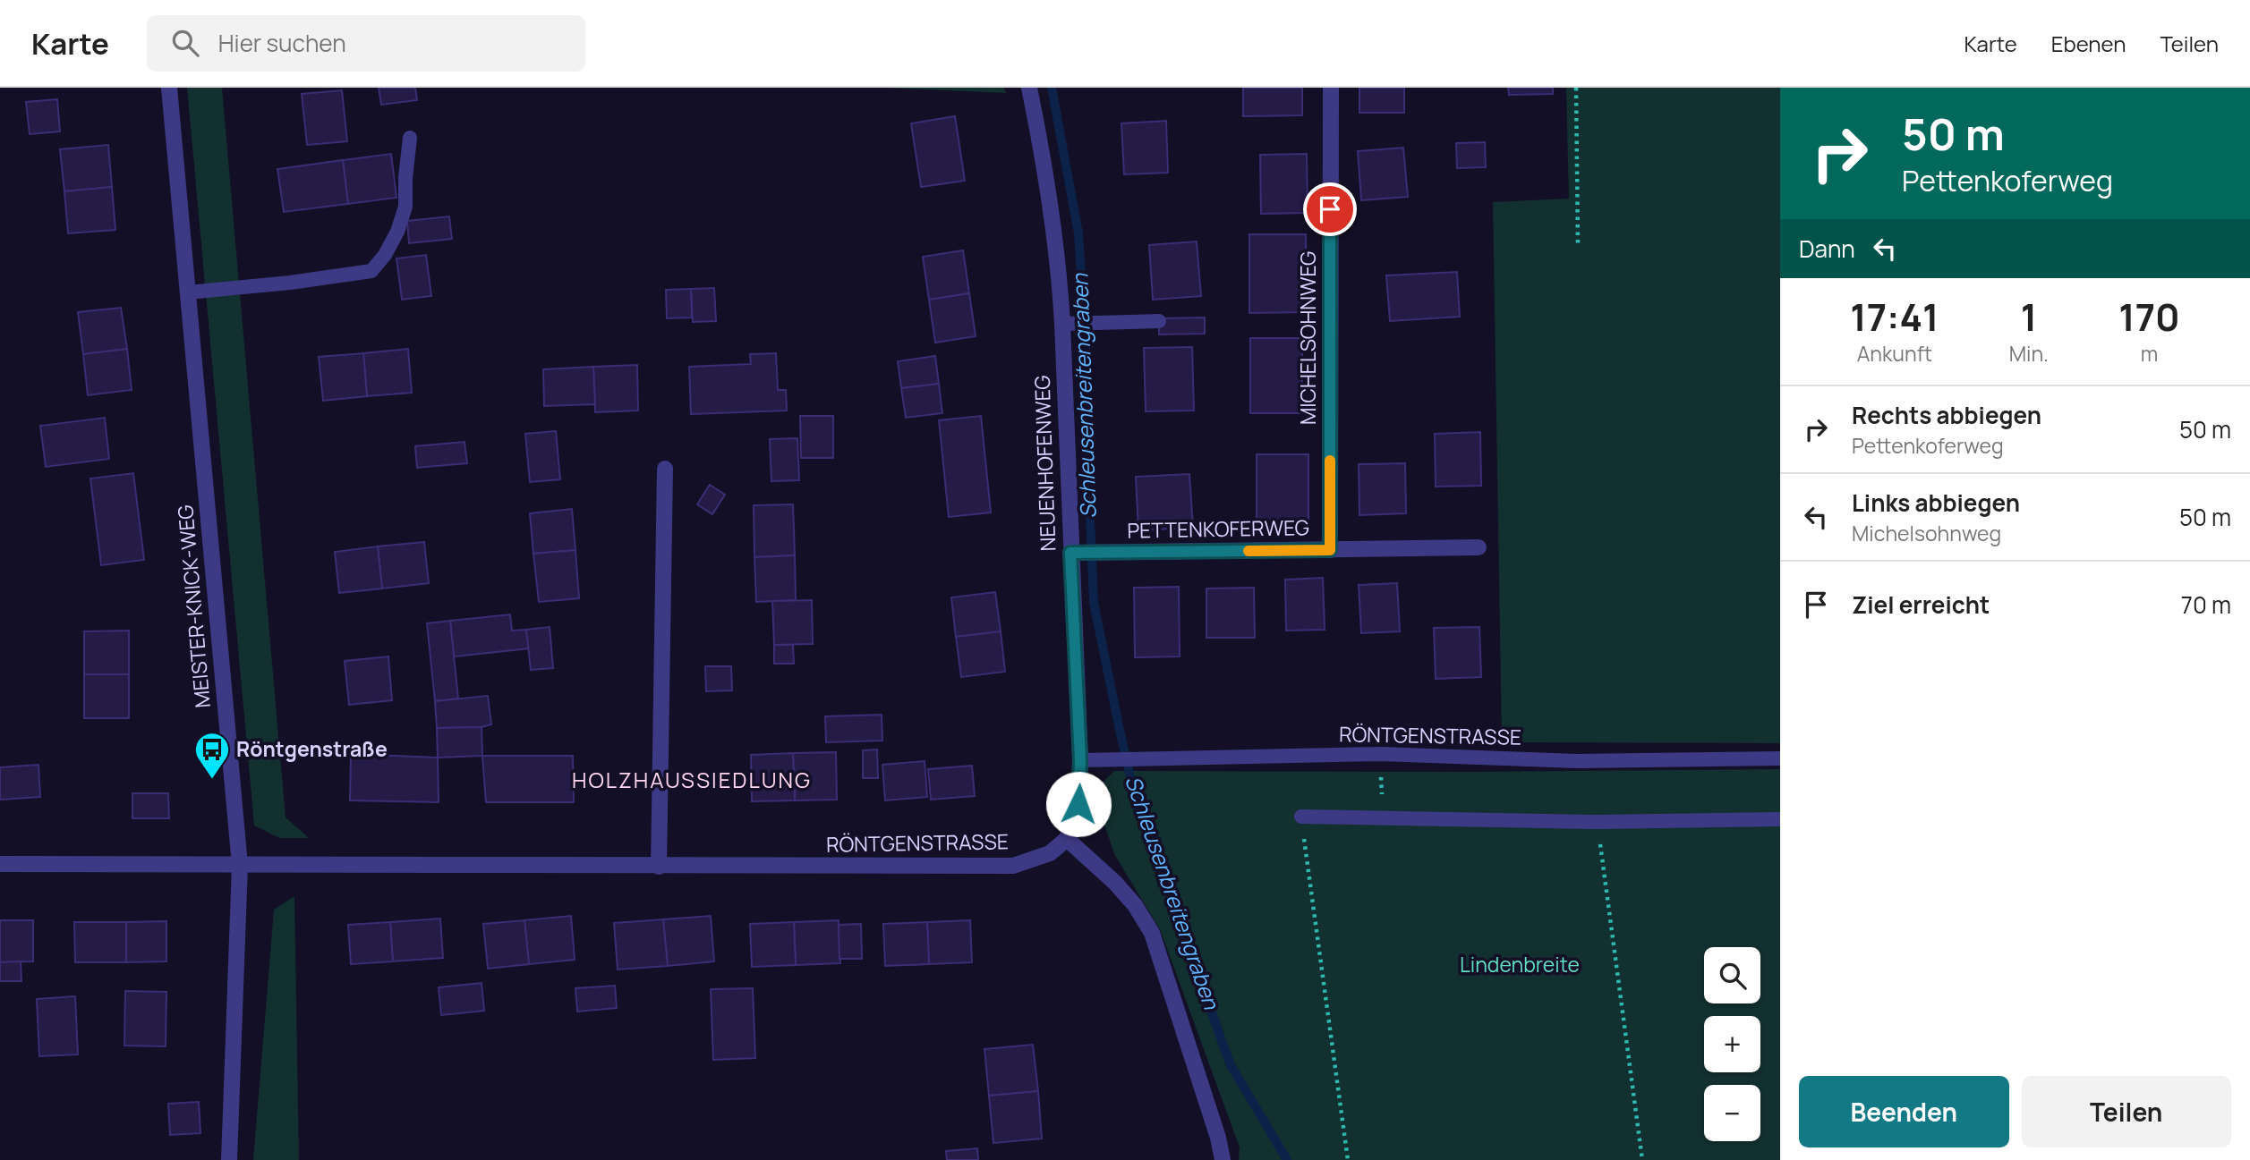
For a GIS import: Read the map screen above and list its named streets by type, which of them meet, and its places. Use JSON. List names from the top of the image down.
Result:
{
  "streets": {
    "street": [
      "MICHELSOHNWEG",
      "NEUENHOFENWEG",
      "PETTENKOFERWEG",
      "MEISTER-KNICK-WEG",
      "RÖNTGENSTRASSE"
    ]
  },
  "crossings": [
    ["MICHELSOHNWEG", "PETTENKOFERWEG"],
    ["NEUENHOFENWEG", "PETTENKOFERWEG"],
    ["NEUENHOFENWEG", "RÖNTGENSTRASSE"],
    ["MEISTER-KNICK-WEG", "RÖNTGENSTRASSE"]
  ],
  "districts": ["HOLZHAUSSIEDLUNG"],
  "water": ["Schleusenbreitengraben"],
  "parks": ["Lindenbreite"],
  "places": {
    "bus stop": ["Röntgenstraße"]
  },
  "page": {
    "header": "Karte",
    "search": "Hier suchen",
    "nav": ["Karte", "Ebenen", "Teilen"],
    "turn": ["50 m", "Pettenkoferweg"],
    "then": "Dann",
    "eta": [
      "17:41",
      "Ankunft",
      "1",
      "Min.",
      "170",
      "m"
    ],
    "list": [
      {
        "name": "Rechts abbiegen",
        "note": "Pettenkoferweg",
        "value": "50 m"
      },
      {
        "name": "Links abbiegen",
        "note": "Michelsohnweg",
        "value": "50 m"
      },
      {
        "name": "Ziel erreicht",
        "value": "70 m"
      }
    ],
    "map_buttons": ["+", "−"],
    "buttons": ["Beenden", "Teilen"]
  }
}
